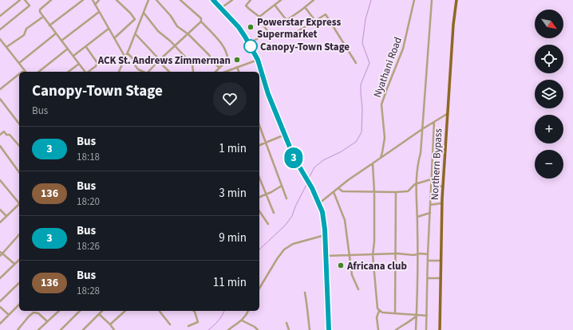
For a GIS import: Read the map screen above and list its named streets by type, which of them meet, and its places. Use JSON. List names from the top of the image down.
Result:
{
  "streets": {
    "main road": ["Northern Bypass"],
    "street": ["Nyathani Road"]
  },
  "places": [
    "Powerstar Express Supermarket",
    "Canopy-Town Stage",
    "ACK St. Andrews Zimmerman",
    "Africana club"
  ],
  "lines": ["bus line 3"],
  "north": "bottom right",
  "page": {
    "on_map": "3",
    "map_buttons": ["+", "−"],
    "heading": ["Canopy-Town Stage", "Bus"],
    "list": [
      {
        "mark": "3",
        "name": "Bus",
        "note": "18:18",
        "value": "1 min"
      },
      {
        "mark": "136",
        "name": "Bus",
        "note": "18:20",
        "value": "3 min"
      },
      {
        "mark": "3",
        "name": "Bus",
        "note": "18:26",
        "value": "9 min"
      },
      {
        "mark": "136",
        "name": "Bus",
        "note": "18:28",
        "value": "11 min"
      }
    ]
  }
}
